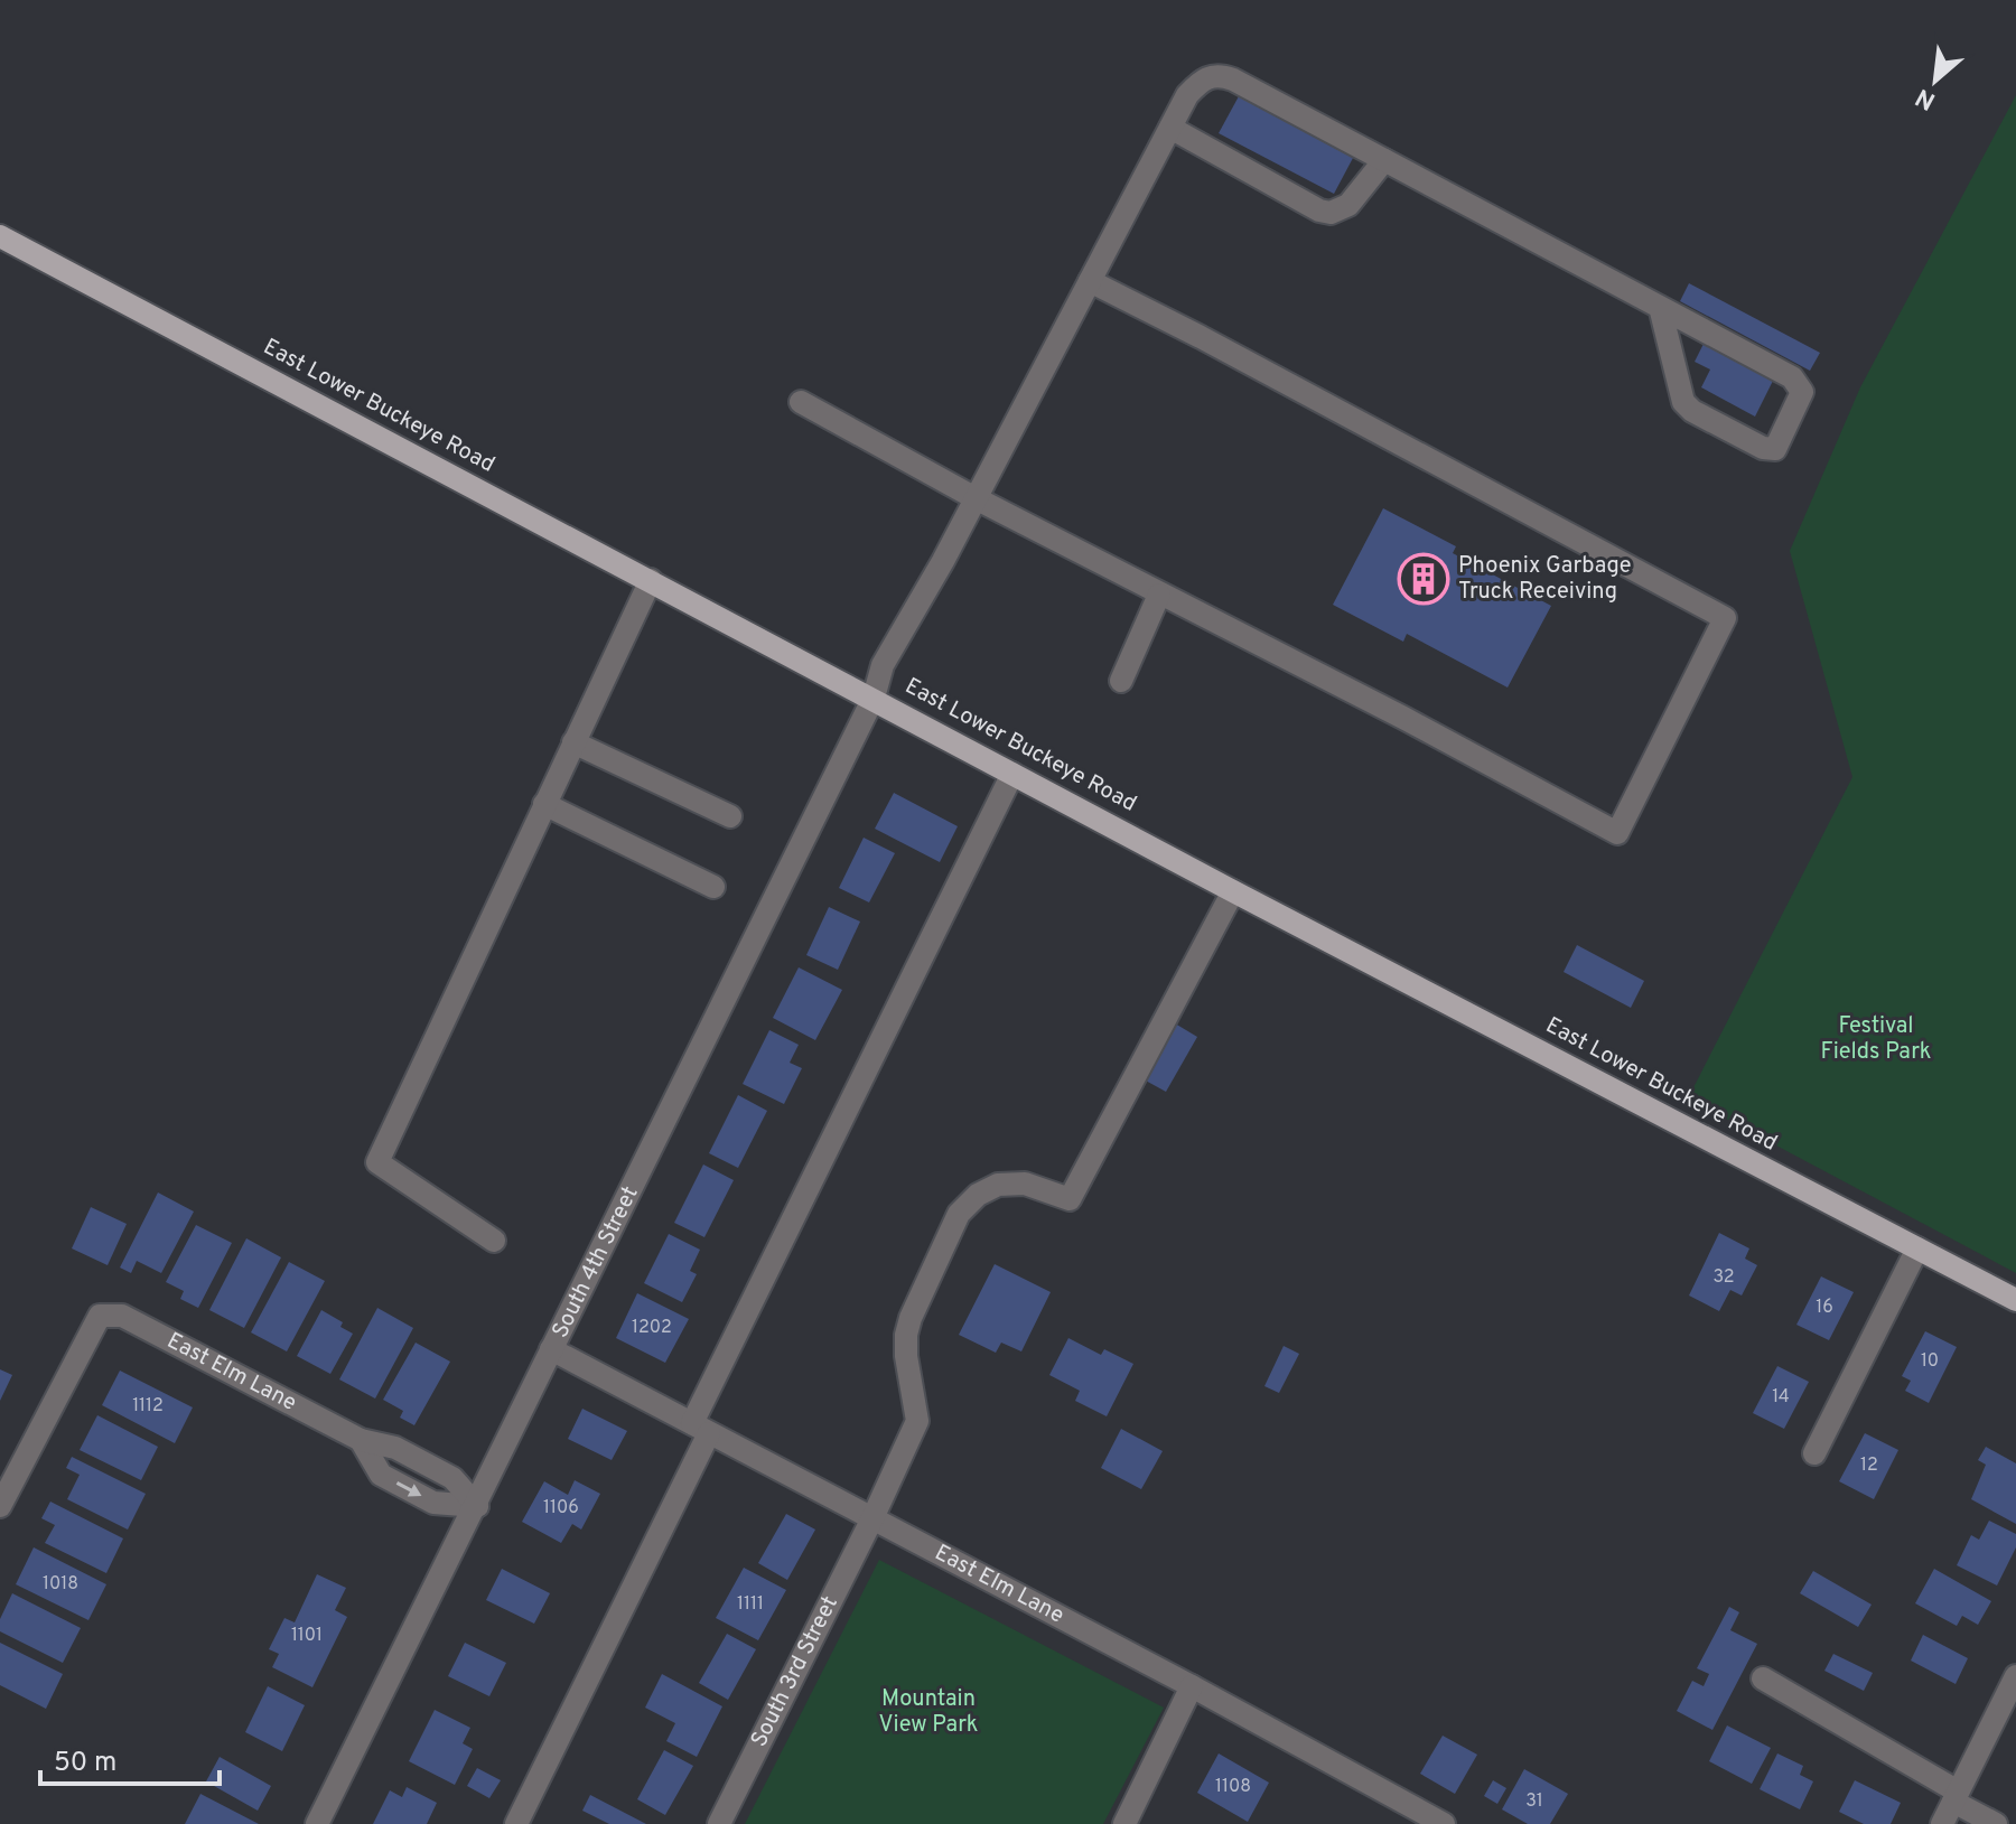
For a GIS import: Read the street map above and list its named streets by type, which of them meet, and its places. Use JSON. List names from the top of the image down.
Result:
{
  "streets": {
    "main road": ["East Lower Buckeye Road"],
    "street": ["South 4th Street", "East Elm Lane", "South 3rd Street"]
  },
  "crossings": [
    ["East Lower Buckeye Road", "South 4th Street"],
    ["East Lower Buckeye Road", "South 3rd Street"],
    ["South 4th Street", "East Elm Lane"],
    ["East Elm Lane", "South 3rd Street"]
  ],
  "parks": ["Festival Fields Park", "Mountain View Park"],
  "places": {
    "building": ["Phoenix Garbage Truck Receiving"]
  },
  "house_numbers": [
    "32",
    "16",
    "1202",
    "10",
    "14",
    "1112",
    "12",
    "1106",
    "1018",
    "1111",
    "1101",
    "1108",
    "31"
  ],
  "scale_bar": "50 m",
  "north": "bottom left"
}
